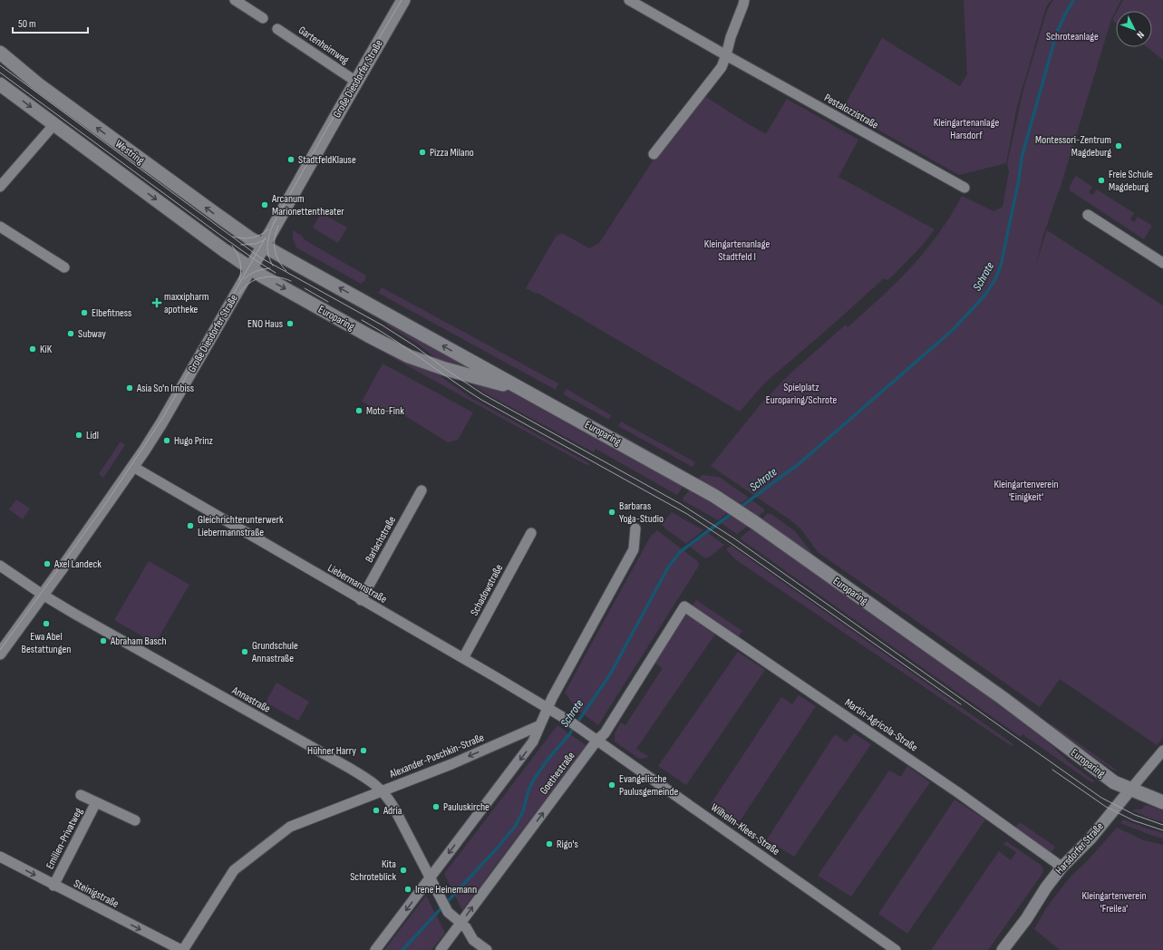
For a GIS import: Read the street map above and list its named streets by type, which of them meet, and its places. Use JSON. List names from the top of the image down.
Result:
{
  "streets": {
    "main road": ["Große Diesdorfer Straße", "Westring", "Europaring"],
    "street": [
      "Gartenheimweg",
      "Pestalozzistraße",
      "Barlachstraße",
      "Liebermannstraße",
      "Schadowstraße",
      "Annastraße",
      "Martin-Agricola-Straße",
      "Alexander-Puschkin-Straße",
      "Goethestraße",
      "Wilhelm-Klees-Straße",
      "Emilien-Privatweg",
      "Harsdorfer Straße",
      "Steinigstraße"
    ]
  },
  "crossings": [
    ["Gartenheimweg", "Große Diesdorfer Straße"],
    ["Große Diesdorfer Straße", "Westring"],
    ["Große Diesdorfer Straße", "Europaring"],
    ["Große Diesdorfer Straße", "Liebermannstraße"],
    ["Große Diesdorfer Straße", "Annastraße"],
    ["Westring", "Europaring"],
    ["Europaring", "Harsdorfer Straße"],
    ["Barlachstraße", "Liebermannstraße"],
    ["Liebermannstraße", "Schadowstraße"],
    ["Liebermannstraße", "Wilhelm-Klees-Straße"],
    ["Annastraße", "Alexander-Puschkin-Straße"],
    ["Annastraße", "Goethestraße"],
    ["Martin-Agricola-Straße", "Goethestraße"],
    ["Martin-Agricola-Straße", "Harsdorfer Straße"],
    ["Alexander-Puschkin-Straße", "Steinigstraße"],
    ["Goethestraße", "Wilhelm-Klees-Straße"],
    ["Emilien-Privatweg", "Steinigstraße"]
  ],
  "one_way": ["Alexander-Puschkin-Straße", "Steinigstraße"],
  "water": ["Schrote"],
  "parks": [
    "Schroteanlage",
    "Kleingartenanlage Harsdorf",
    "Kleingartenanlage Stadtfeld I",
    "Spielplatz Europaring/Schrote",
    "Kleingartenverein 'Einigkeit'",
    "Kleingartenverein 'Freilea'"
  ],
  "places": {
    "other": [
      "Montessori-Zentrum Magdeburg",
      "Pizza Milano",
      "StadtfeldKlause",
      "Freie Schule Magdeburg",
      "Arcanum Marionettentheater",
      "Elbefitness",
      "ENO Haus",
      "Subway",
      "KiK",
      "Asia So'n Imbiss",
      "Moto-Fink",
      "Lidl",
      "Hugo Prinz",
      "Barbaras Yoga-Studio",
      "Gleichrichterunterwerk Liebermannstraße",
      "Axel Landeck",
      "Ewa Abel Bestattungen",
      "Abraham Basch",
      "Grundschule Annastraße",
      "Hühner Harry",
      "Evangelische Paulusgemeinde",
      "Pauluskirche",
      "Adria",
      "Rigo's",
      "Kita Schroteblick",
      "Irene Heinemann"
    ],
    "health": ["maxxipharm apotheke"]
  },
  "scale_bar": "50 m",
  "north": "bottom right"
}
